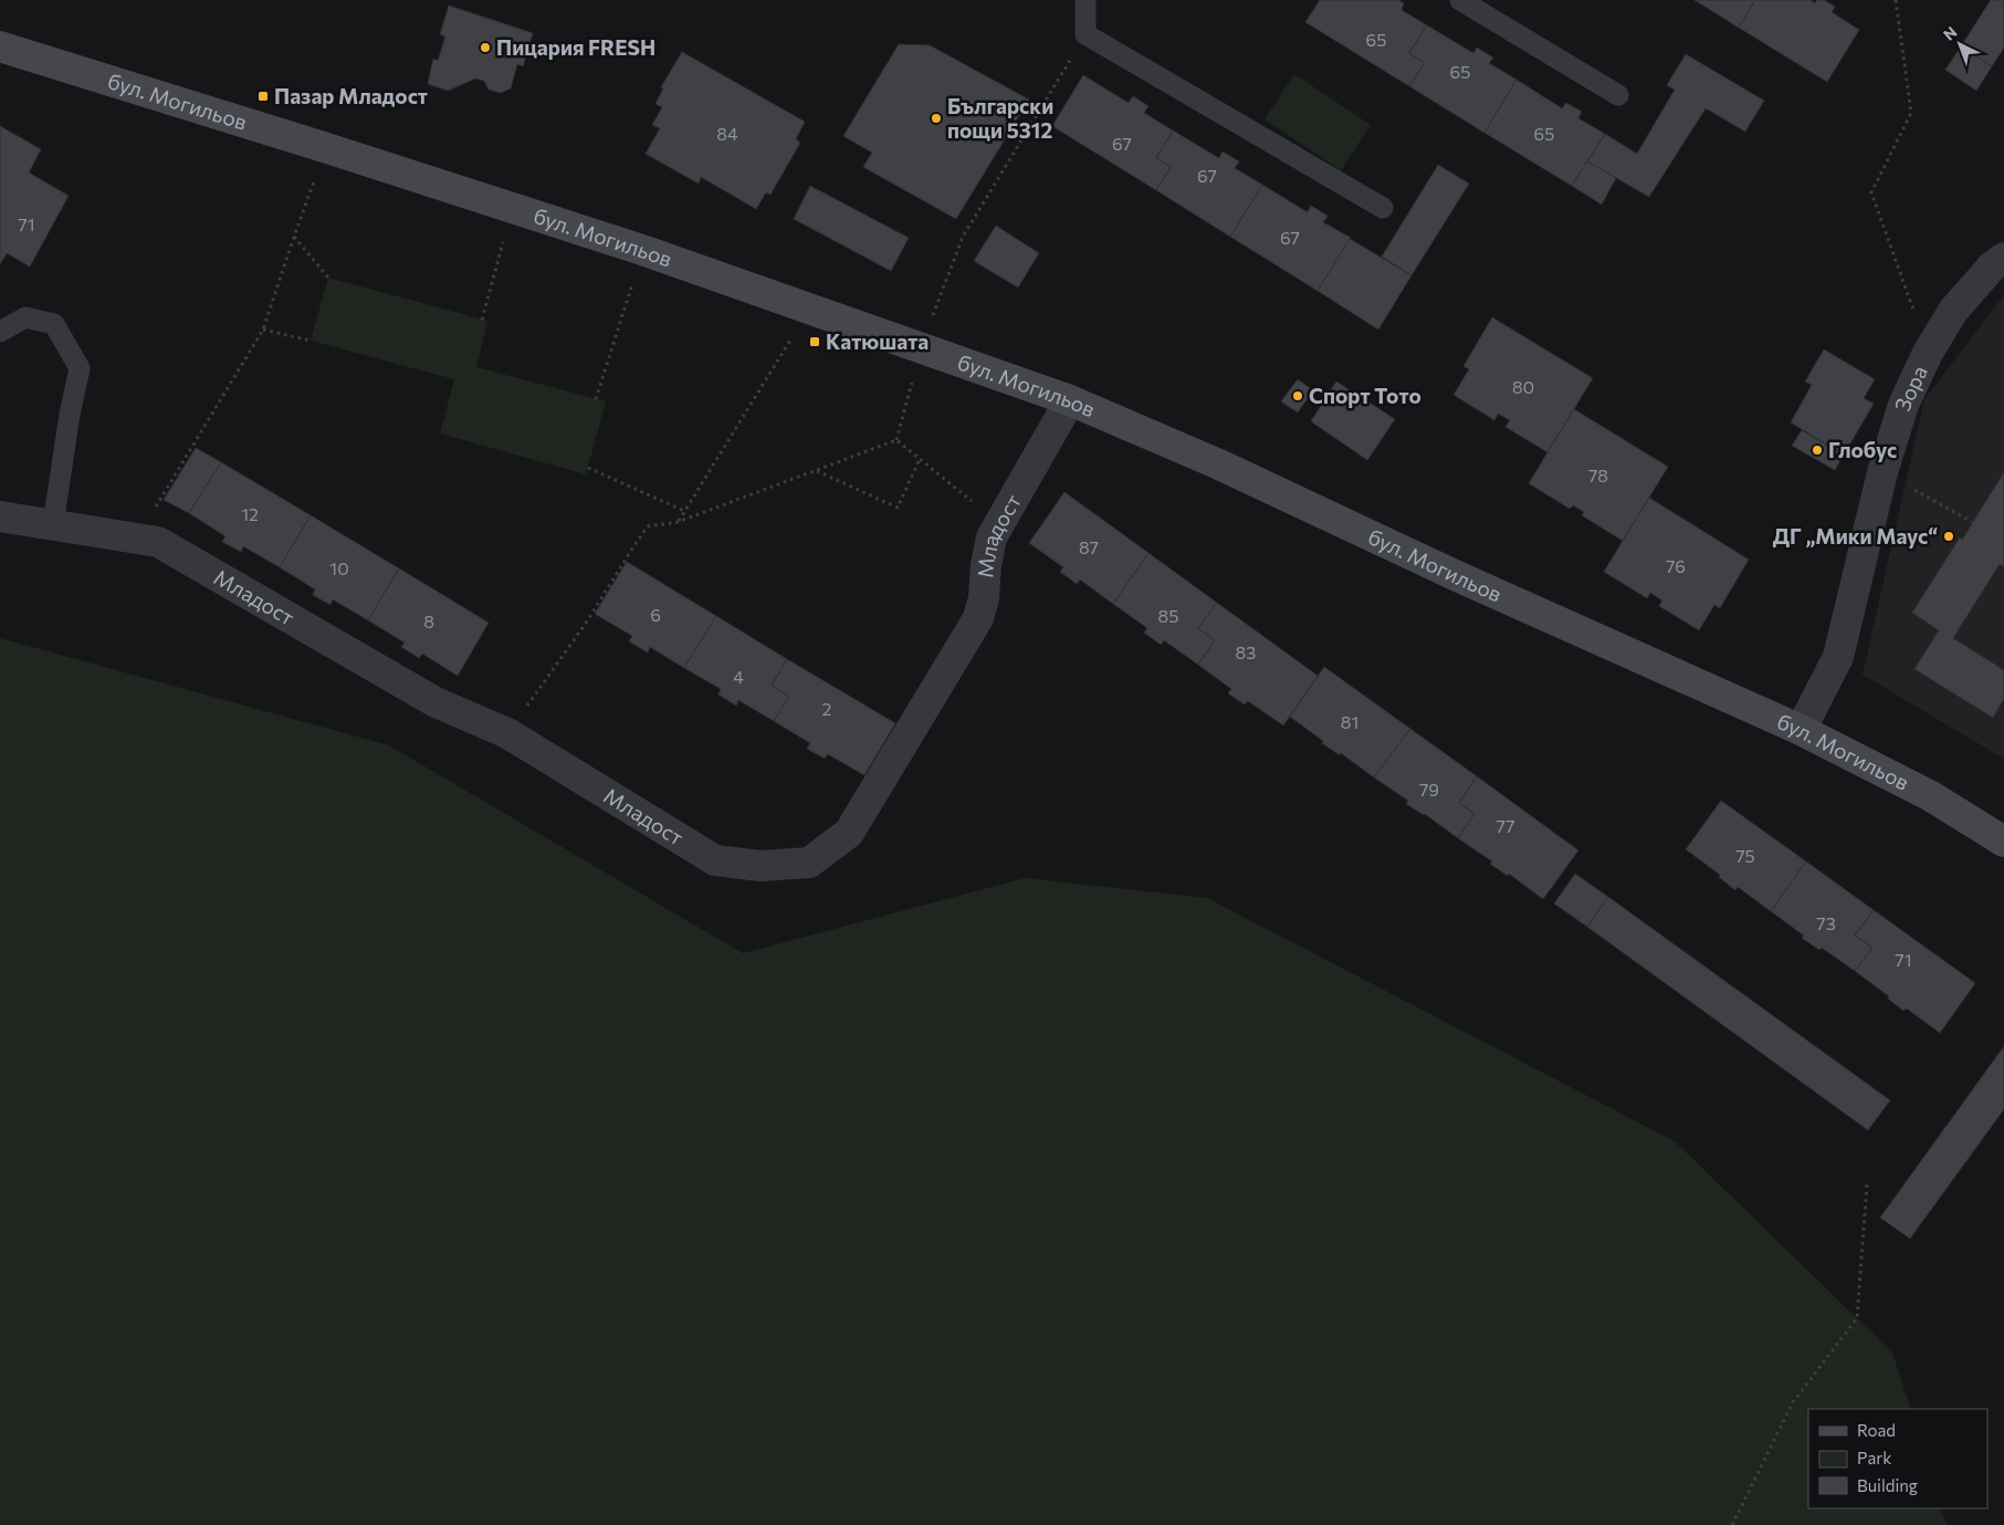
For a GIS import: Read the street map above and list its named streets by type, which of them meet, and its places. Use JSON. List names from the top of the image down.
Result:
{
  "streets": {
    "street": ["бул. Могильов", "Зора", "Младост"]
  },
  "crossings": [
    ["бул. Могильов", "Зора"],
    ["бул. Могильов", "Младост"]
  ],
  "places": {
    "other": [
      "Пицария FRESH",
      "Български пощи 5312",
      "Спорт Тото",
      "Глобус",
      "ДГ „Мики Маус“"
    ],
    "transit": ["Пазар Младост", "Катюшата"]
  },
  "house_numbers": [
    "65",
    "65",
    "84",
    "65",
    "67",
    "67",
    "71",
    "67",
    "80",
    "78",
    "12",
    "87",
    "76",
    "10",
    "6",
    "85",
    "8",
    "83",
    "4",
    "2",
    "81",
    "79",
    "77",
    "75",
    "73",
    "71"
  ],
  "legend": ["Road", "Park", "Building"],
  "north": "top left"
}
